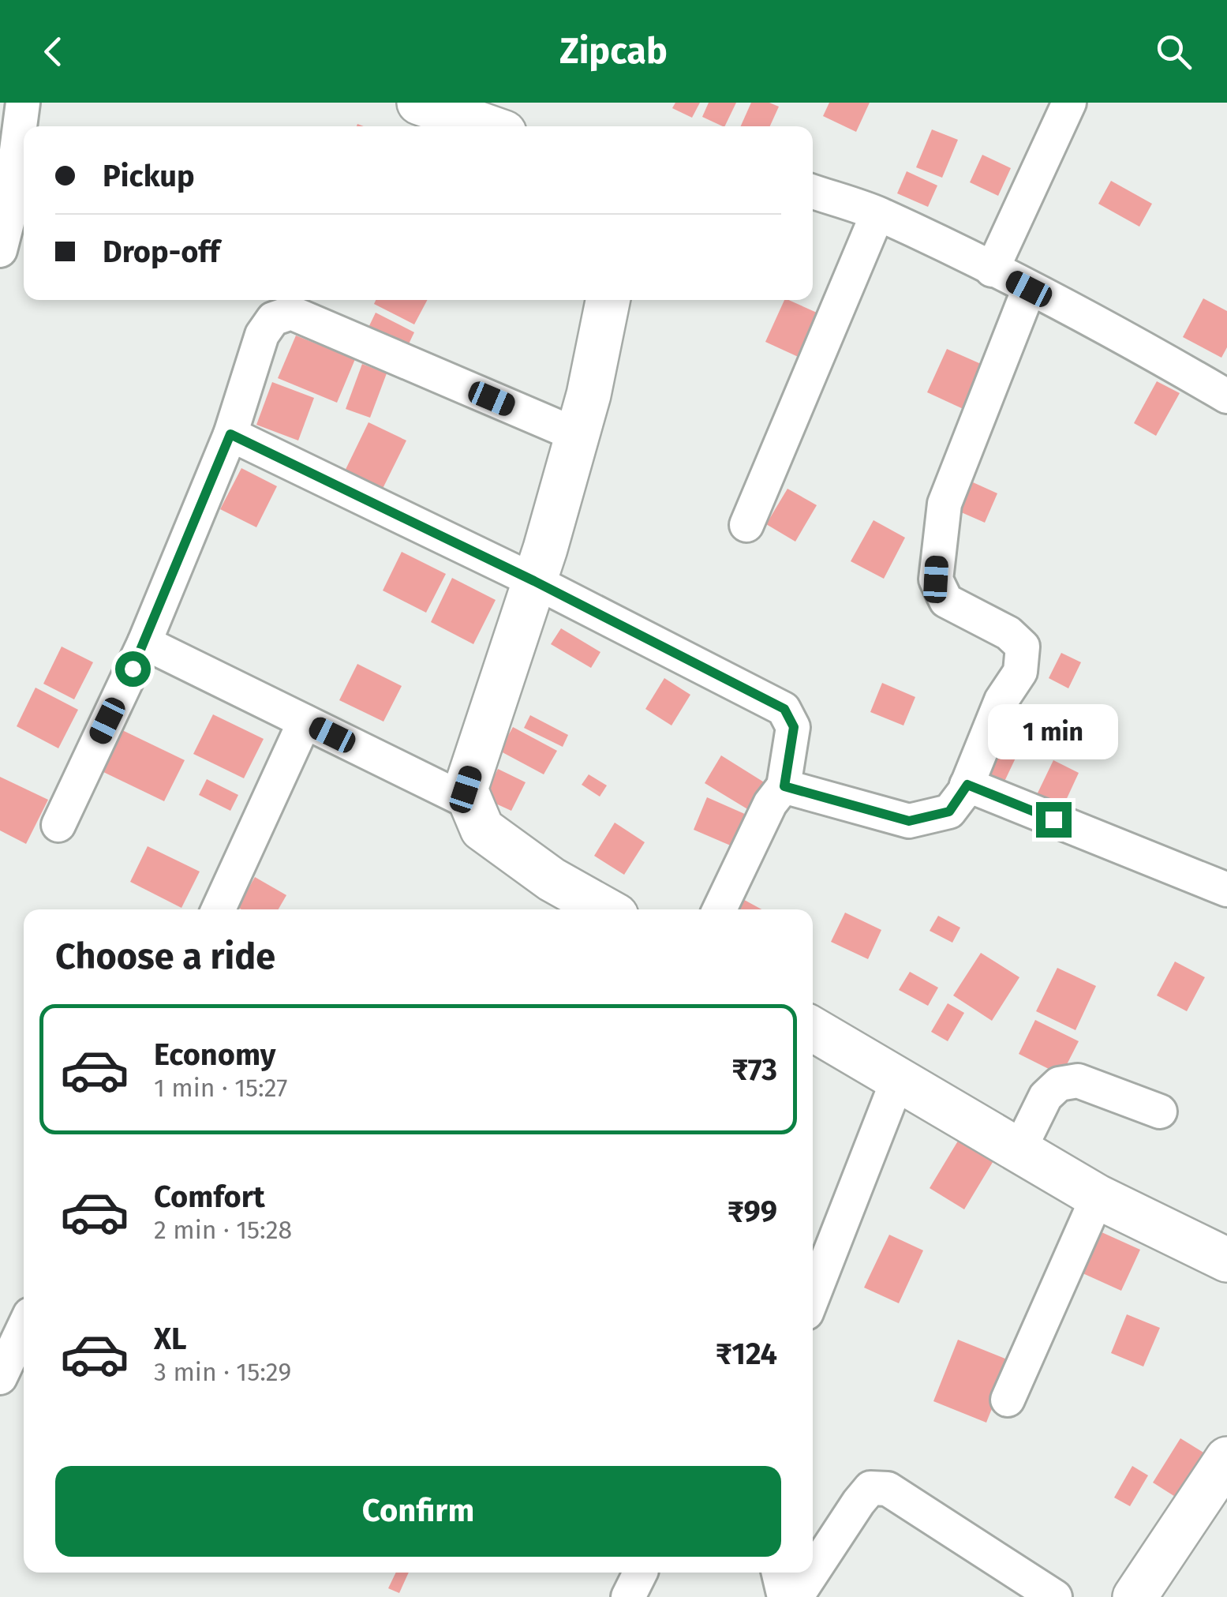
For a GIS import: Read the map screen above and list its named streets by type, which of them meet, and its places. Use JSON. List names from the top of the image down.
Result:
{
  "page": {
    "header": "Zipcab",
    "banner": ["Pickup", "Drop-off"],
    "bubble": "1 min",
    "heading": "Choose a ride",
    "list": [
      {
        "name": "Economy",
        "note": "1 min · 15:27",
        "value": "₹73"
      },
      {
        "name": "Comfort",
        "note": "2 min · 15:28",
        "value": "₹99"
      },
      {
        "name": "XL",
        "note": "3 min · 15:29",
        "value": "₹124"
      }
    ],
    "buttons": "Confirm"
  }
}
